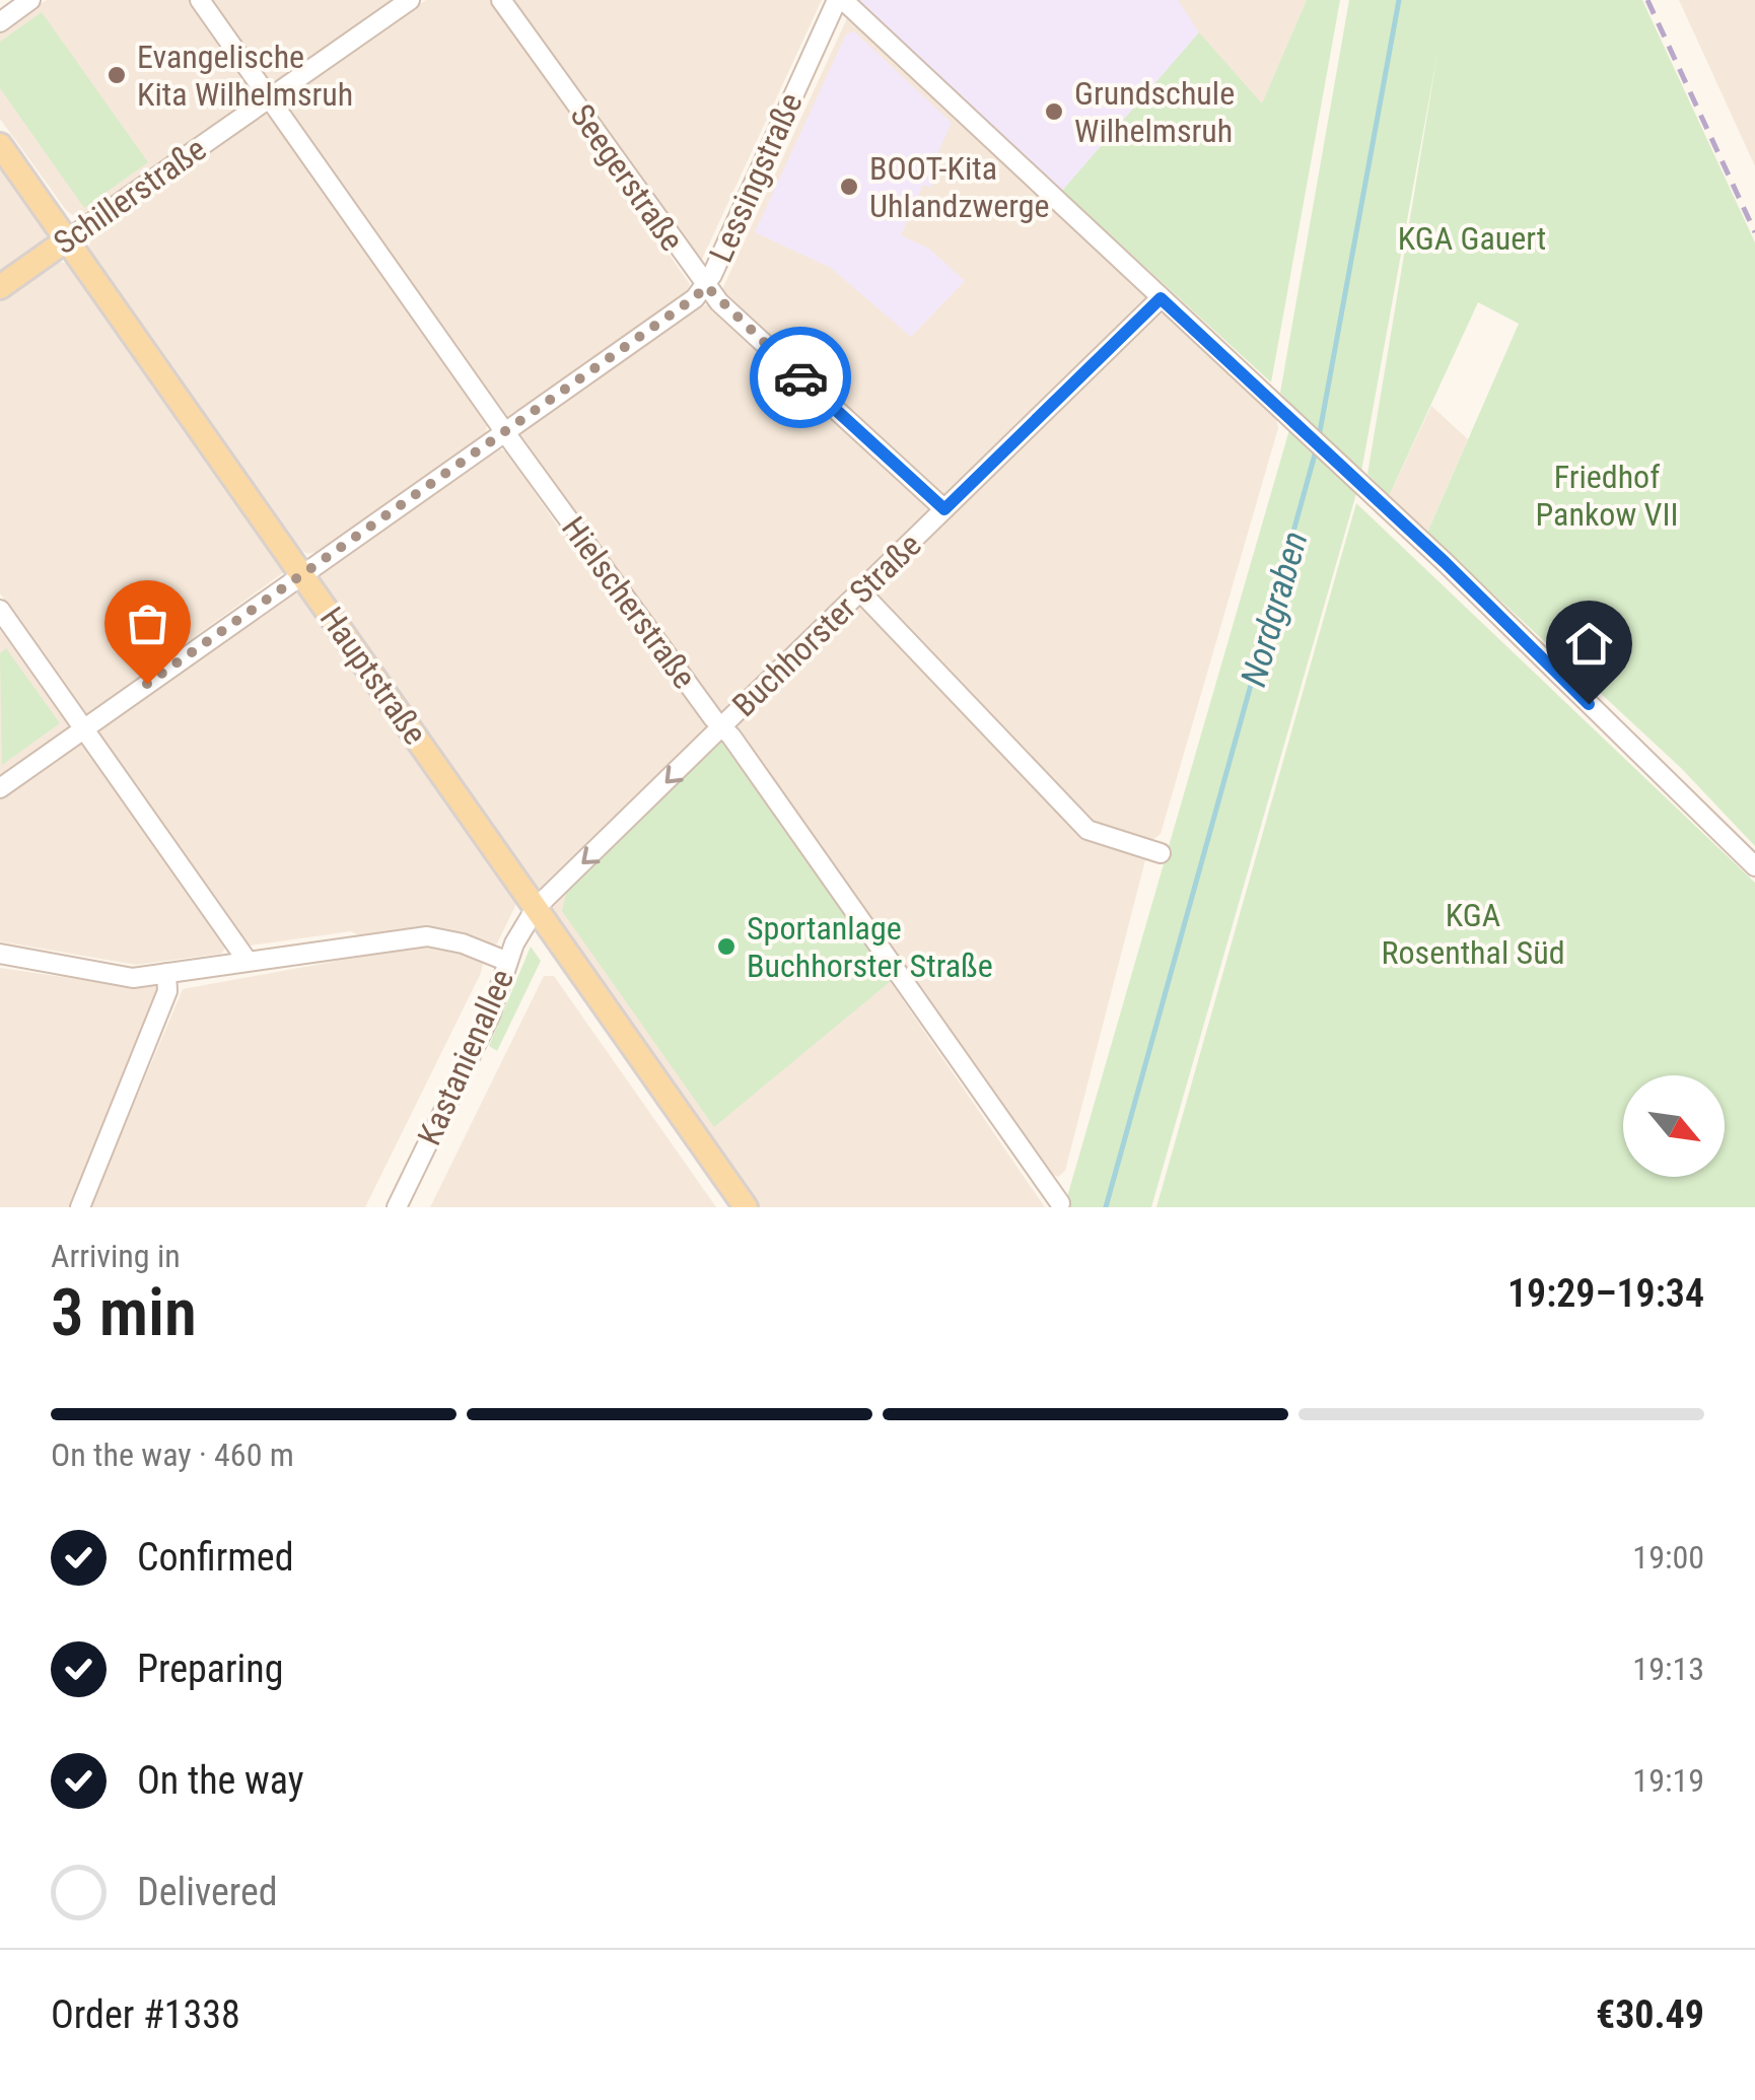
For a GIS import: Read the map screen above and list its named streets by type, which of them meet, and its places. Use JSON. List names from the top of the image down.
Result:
{
  "streets": {
    "main road": ["Schillerstraße", "Hauptstraße"],
    "street": [
      "Seegerstraße",
      "Lessingstraße",
      "Hielscherstraße",
      "Buchhorster Straße",
      "Kastanienallee"
    ]
  },
  "crossings": [
    ["Seegerstraße", "Lessingstraße"],
    ["Seegerstraße", "Buchhorster Straße"],
    ["Lessingstraße", "Hielscherstraße"],
    ["Lessingstraße", "Hauptstraße"],
    ["Schillerstraße", "Hielscherstraße"],
    ["Schillerstraße", "Hauptstraße"],
    ["Hielscherstraße", "Buchhorster Straße"],
    ["Buchhorster Straße", "Hauptstraße"],
    ["Buchhorster Straße", "Kastanienallee"],
    ["Hauptstraße", "Kastanienallee"]
  ],
  "water": ["Nordgraben"],
  "parks": ["KGA Gauert", "Friedhof Pankow VII", "KGA Rosenthal Süd"],
  "places": [
    "Evangelische Kita Wilhelmsruh",
    "Grundschule Wilhelmsruh",
    "BOOT-Kita Uhlandzwerge",
    "Sportanlage Buchhorster Straße"
  ],
  "north": "bottom right",
  "page": {
    "heading": ["3 min", "Arriving in", "19:29–19:34"],
    "panel": ["Order #1338", "€30.49"],
    "bar": "On the way · 460 m",
    "list": [
      ["Confirmed", "19:00"],
      ["Preparing", "19:13"],
      ["On the way", "19:19"],
      "Delivered"
    ]
  }
}
